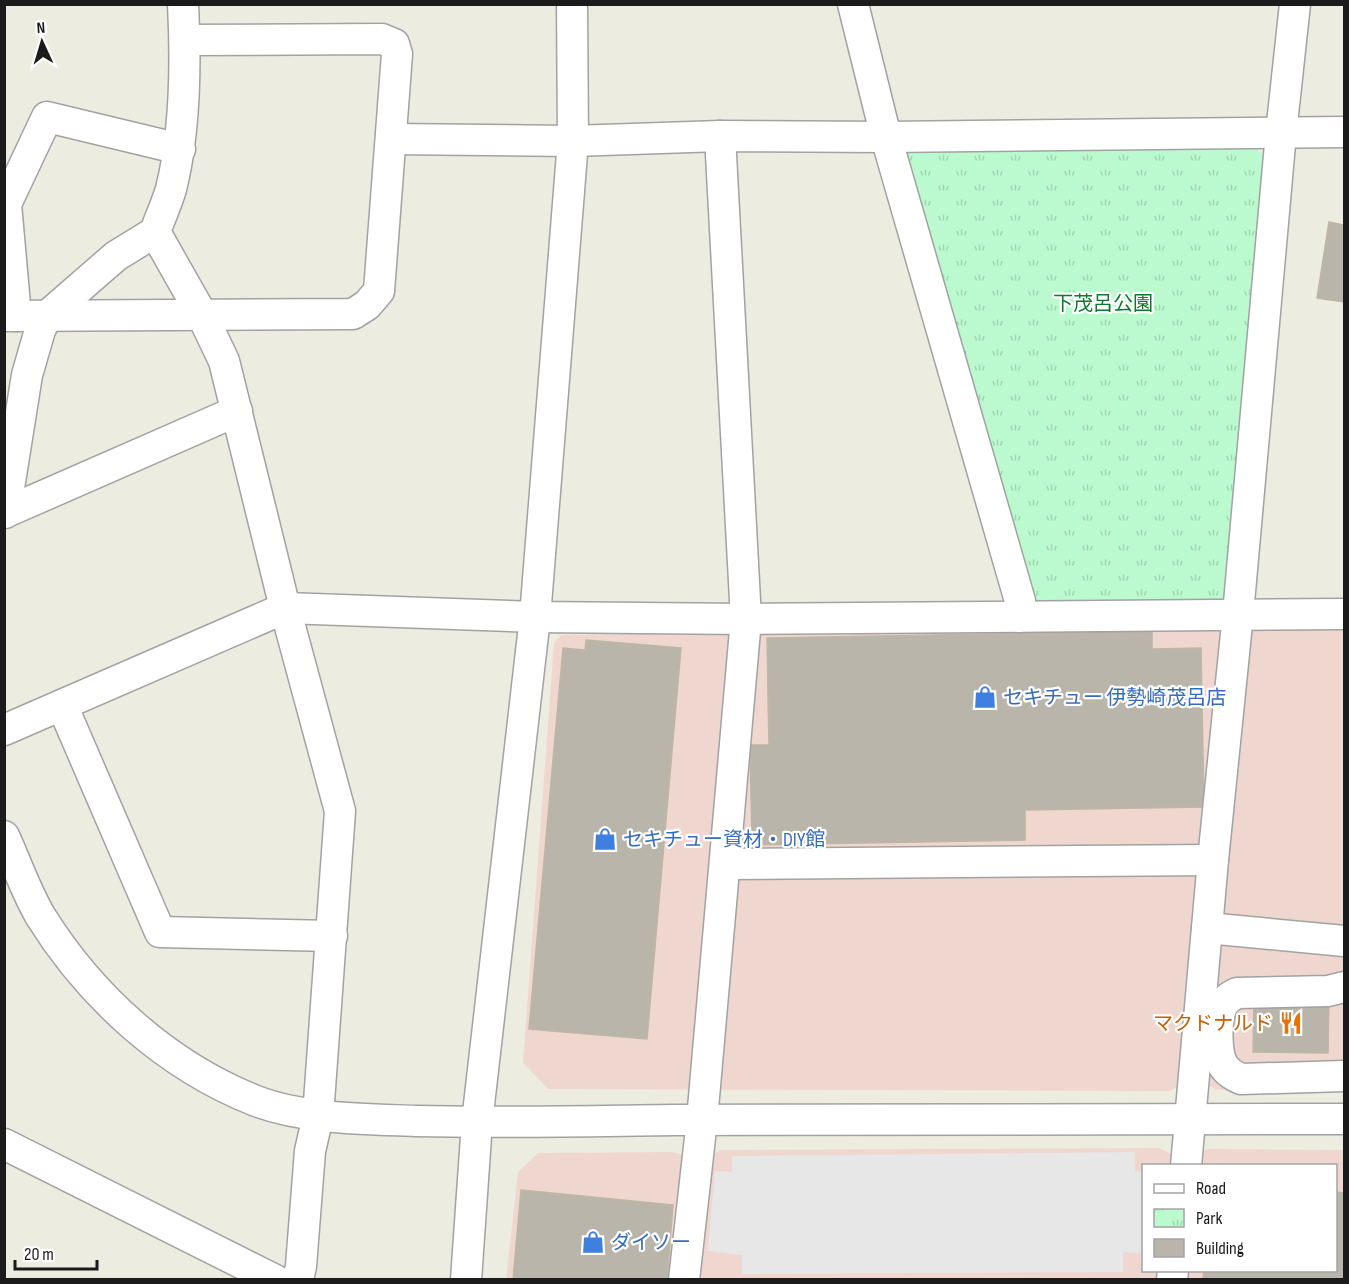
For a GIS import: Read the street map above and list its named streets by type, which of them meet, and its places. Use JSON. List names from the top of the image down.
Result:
{
  "parks": ["下茂呂公園"],
  "places": {
    "shop": ["セキチュー 伊勢崎茂呂店", "セキチュー資材・DIY館", "ダイソー"],
    "restaurant": ["マクドナルド"]
  },
  "legend": ["Road", "Park", "Building"],
  "scale_bar": "20 m",
  "north": "top"
}
